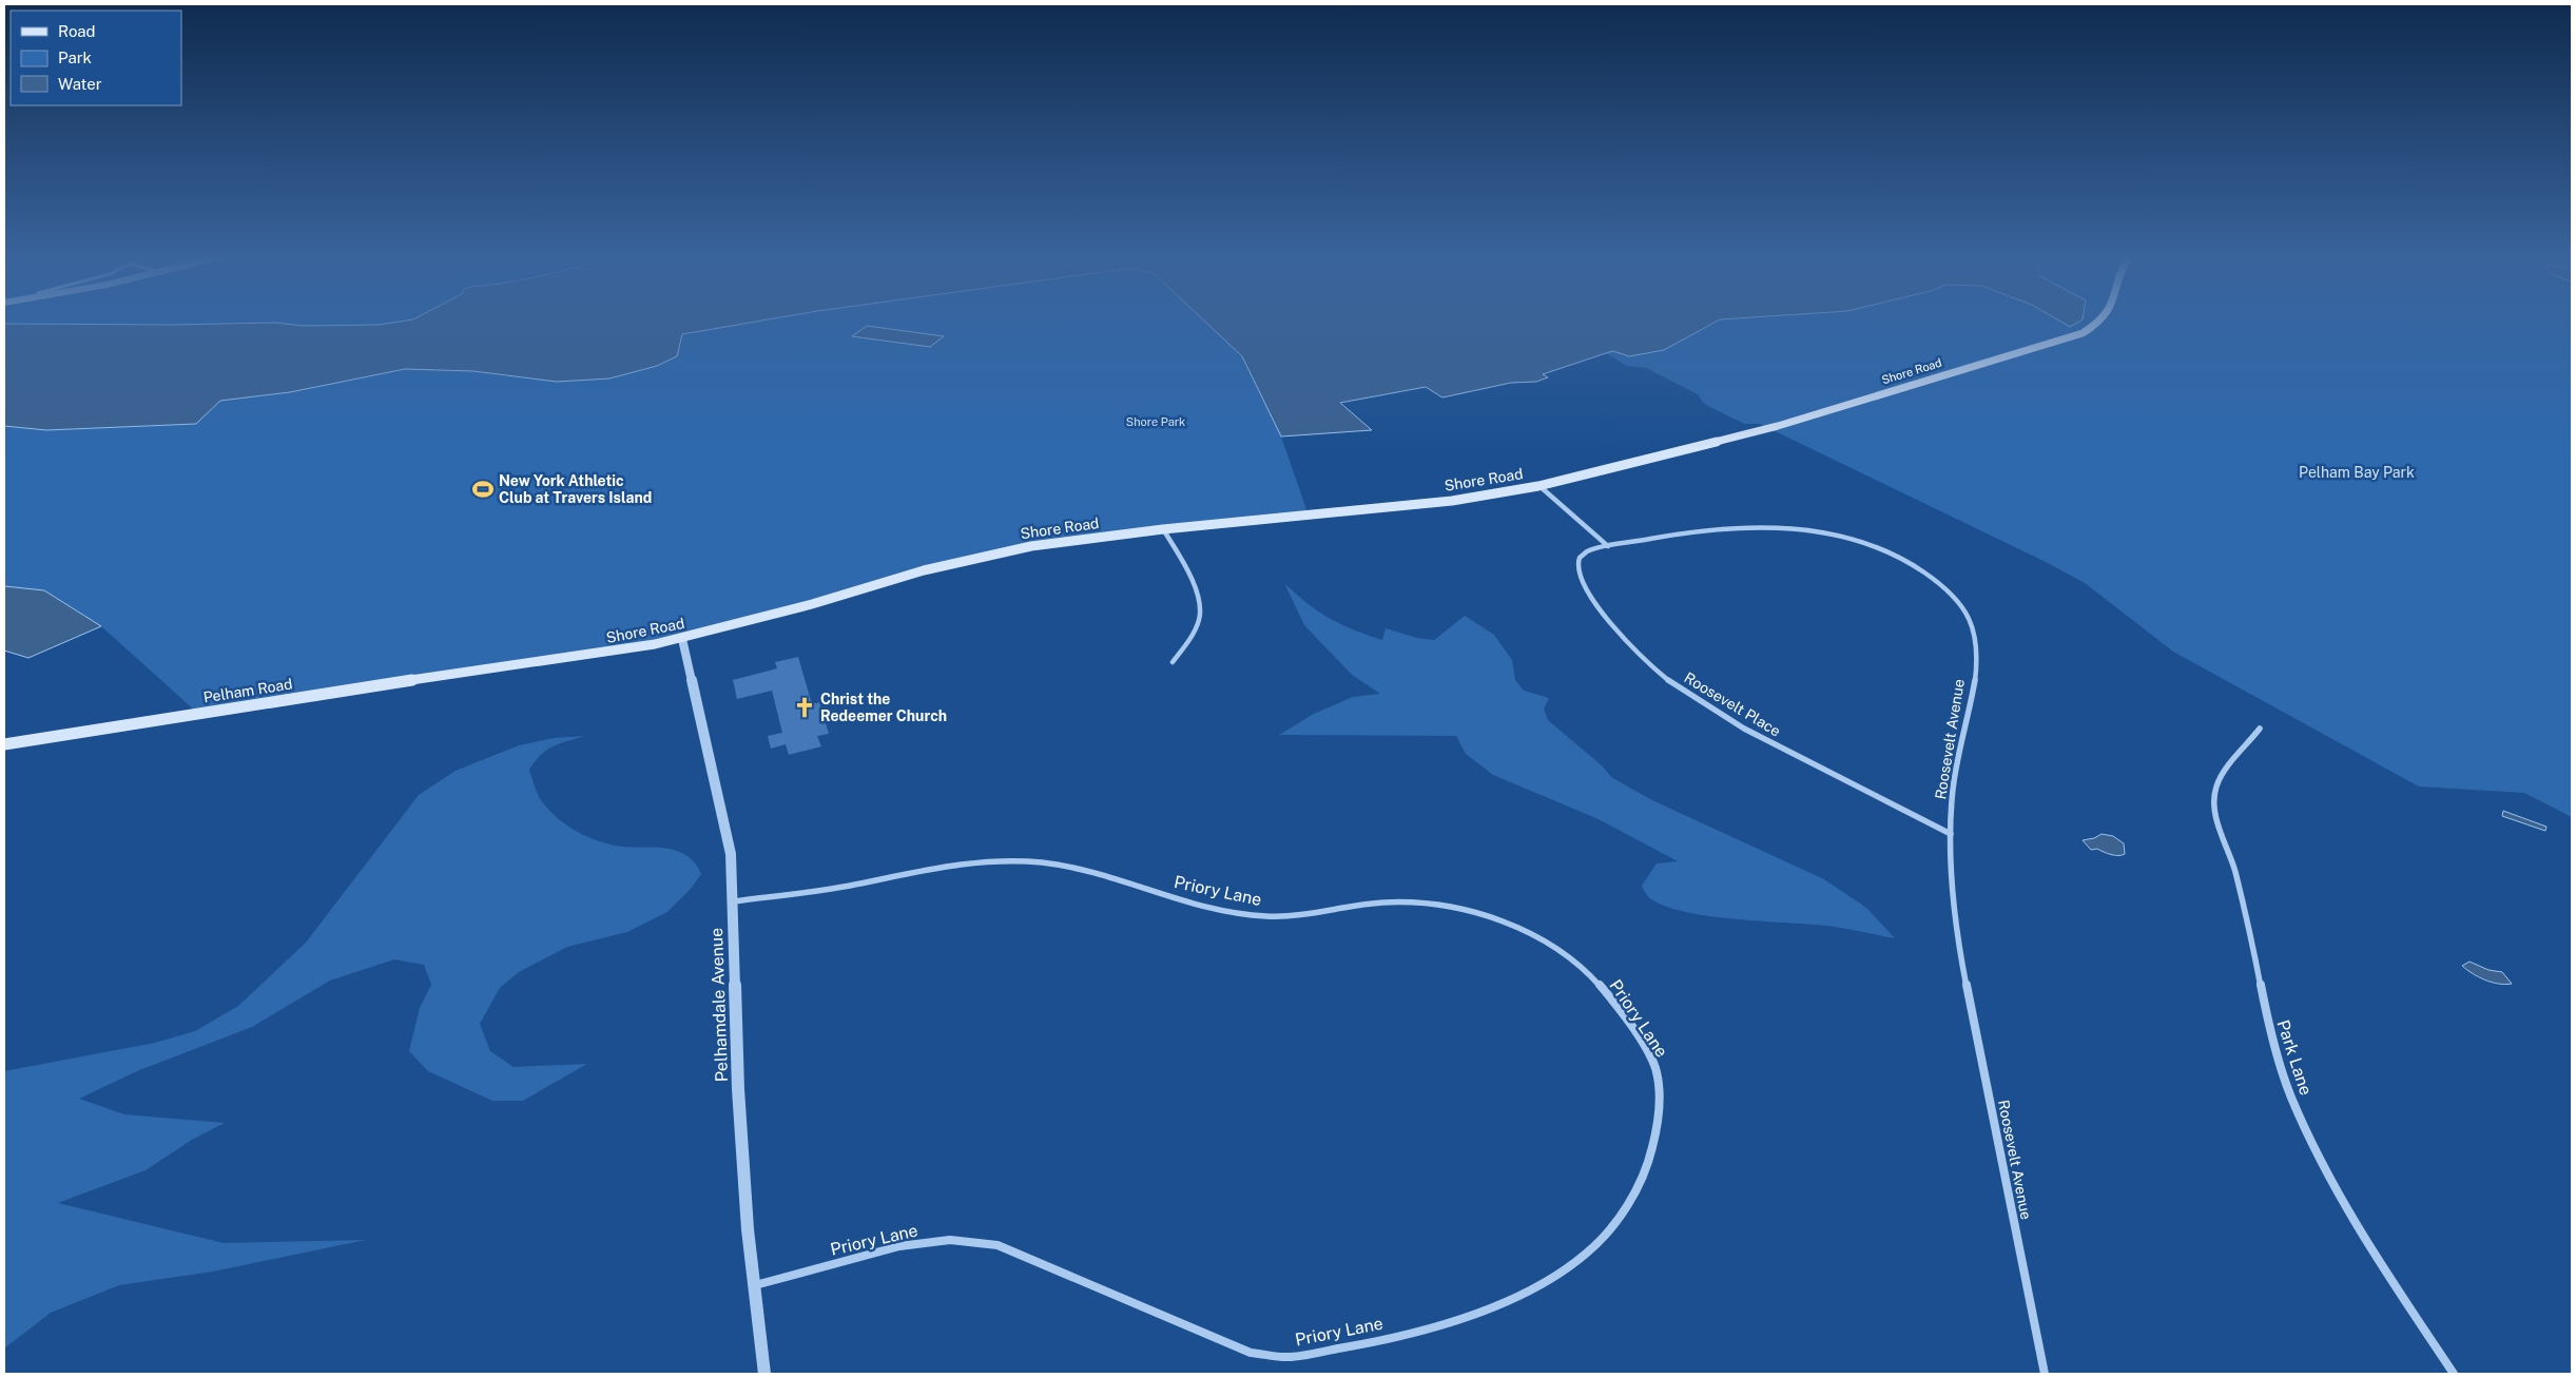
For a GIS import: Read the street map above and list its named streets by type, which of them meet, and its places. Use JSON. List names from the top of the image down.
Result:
{
  "streets": {
    "main road": ["Shore Road", "Pelham Road"],
    "street": [
      "Roosevelt Place",
      "Roosevelt Avenue",
      "Priory Lane",
      "Pelhamdale Avenue",
      "Park Lane"
    ]
  },
  "crossings": [
    ["Shore Road", "Pelham Road"],
    ["Shore Road", "Pelhamdale Avenue"],
    ["Roosevelt Place", "Roosevelt Avenue"],
    ["Priory Lane", "Pelhamdale Avenue"]
  ],
  "parks": ["Shore Park", "Pelham Bay Park"],
  "places": {
    "sports": ["New York Athletic Club at Travers Island"],
    "church": ["Christ the Redeemer Church"]
  },
  "legend": ["Road", "Park", "Water"]
}
